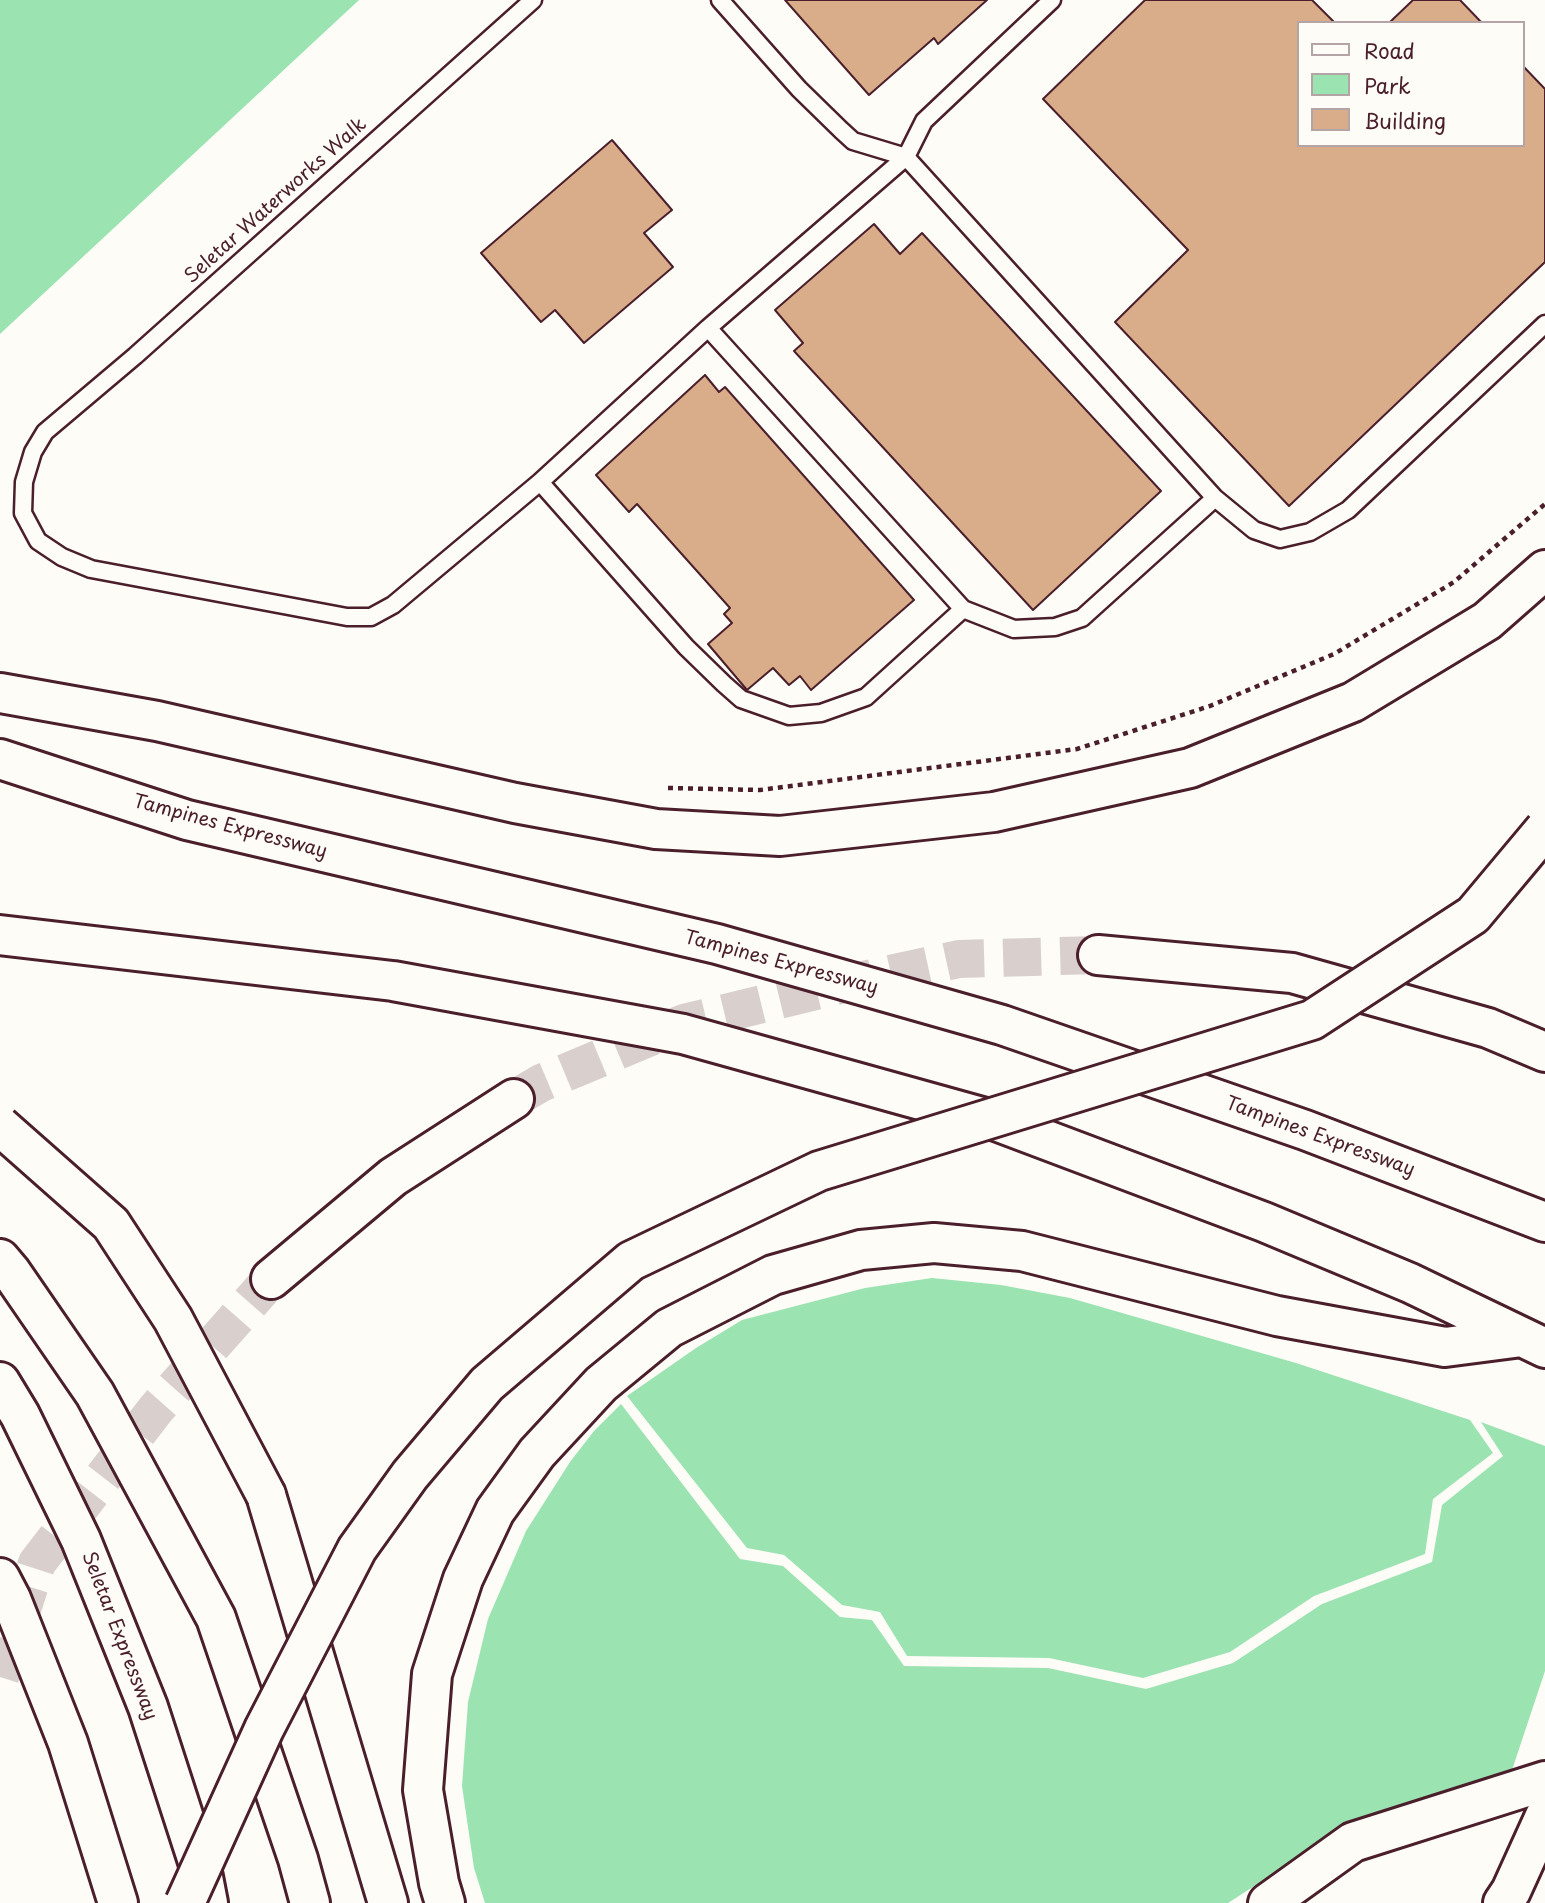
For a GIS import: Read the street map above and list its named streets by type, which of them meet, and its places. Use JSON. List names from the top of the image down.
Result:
{
  "streets": {
    "main road": ["Tampines Expressway", "Seletar Expressway"],
    "lane": ["Seletar Waterworks Walk"]
  },
  "legend": ["Road", "Park", "Building"]
}
